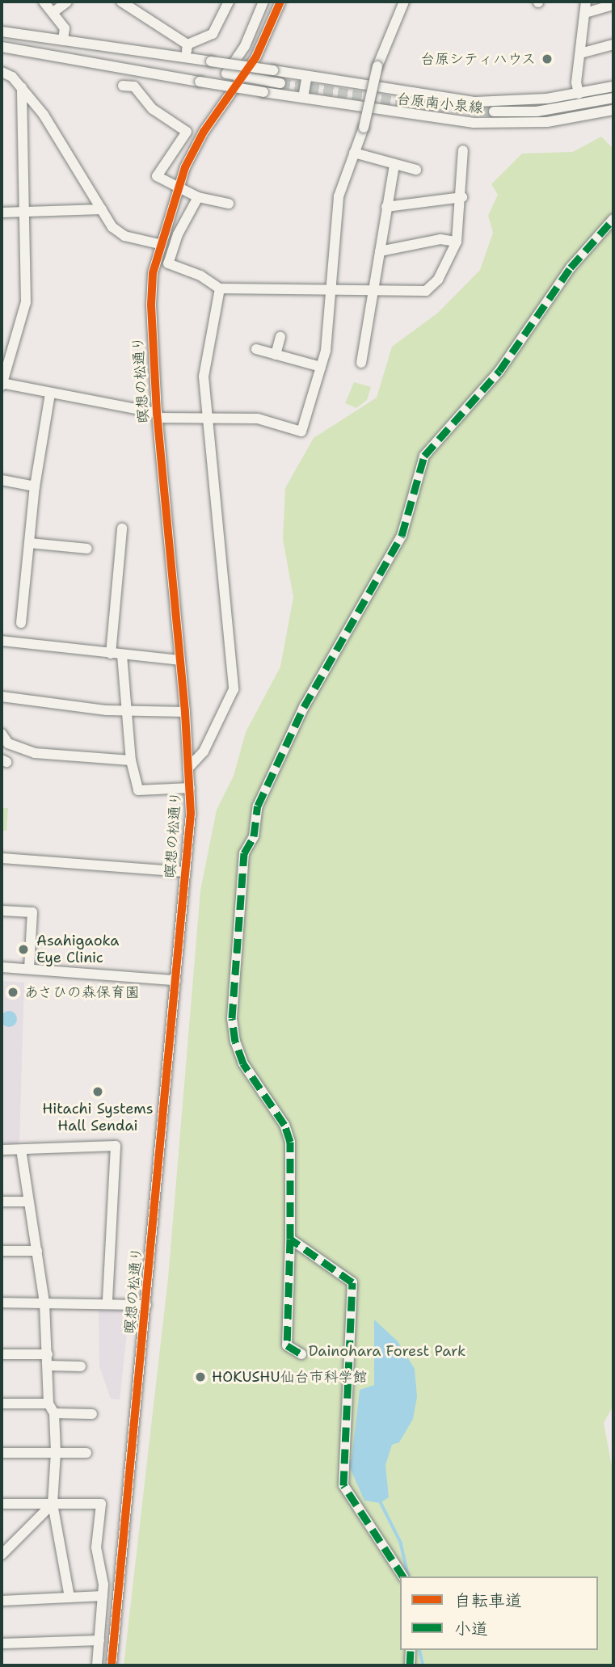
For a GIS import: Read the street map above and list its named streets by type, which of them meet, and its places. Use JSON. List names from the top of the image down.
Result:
{
  "streets": {
    "street": ["台原南小泉線", "瞑想の松通り"]
  },
  "parks": ["Dainohara Forest Park"],
  "places": [
    "台原シティハウス",
    "Asahigaoka Eye Clinic",
    "あさひの森保育園",
    "Hitachi Systems Hall Sendai",
    "HOKUSHU仙台市科学館"
  ],
  "legend": ["自転車道", "小道"]
}
